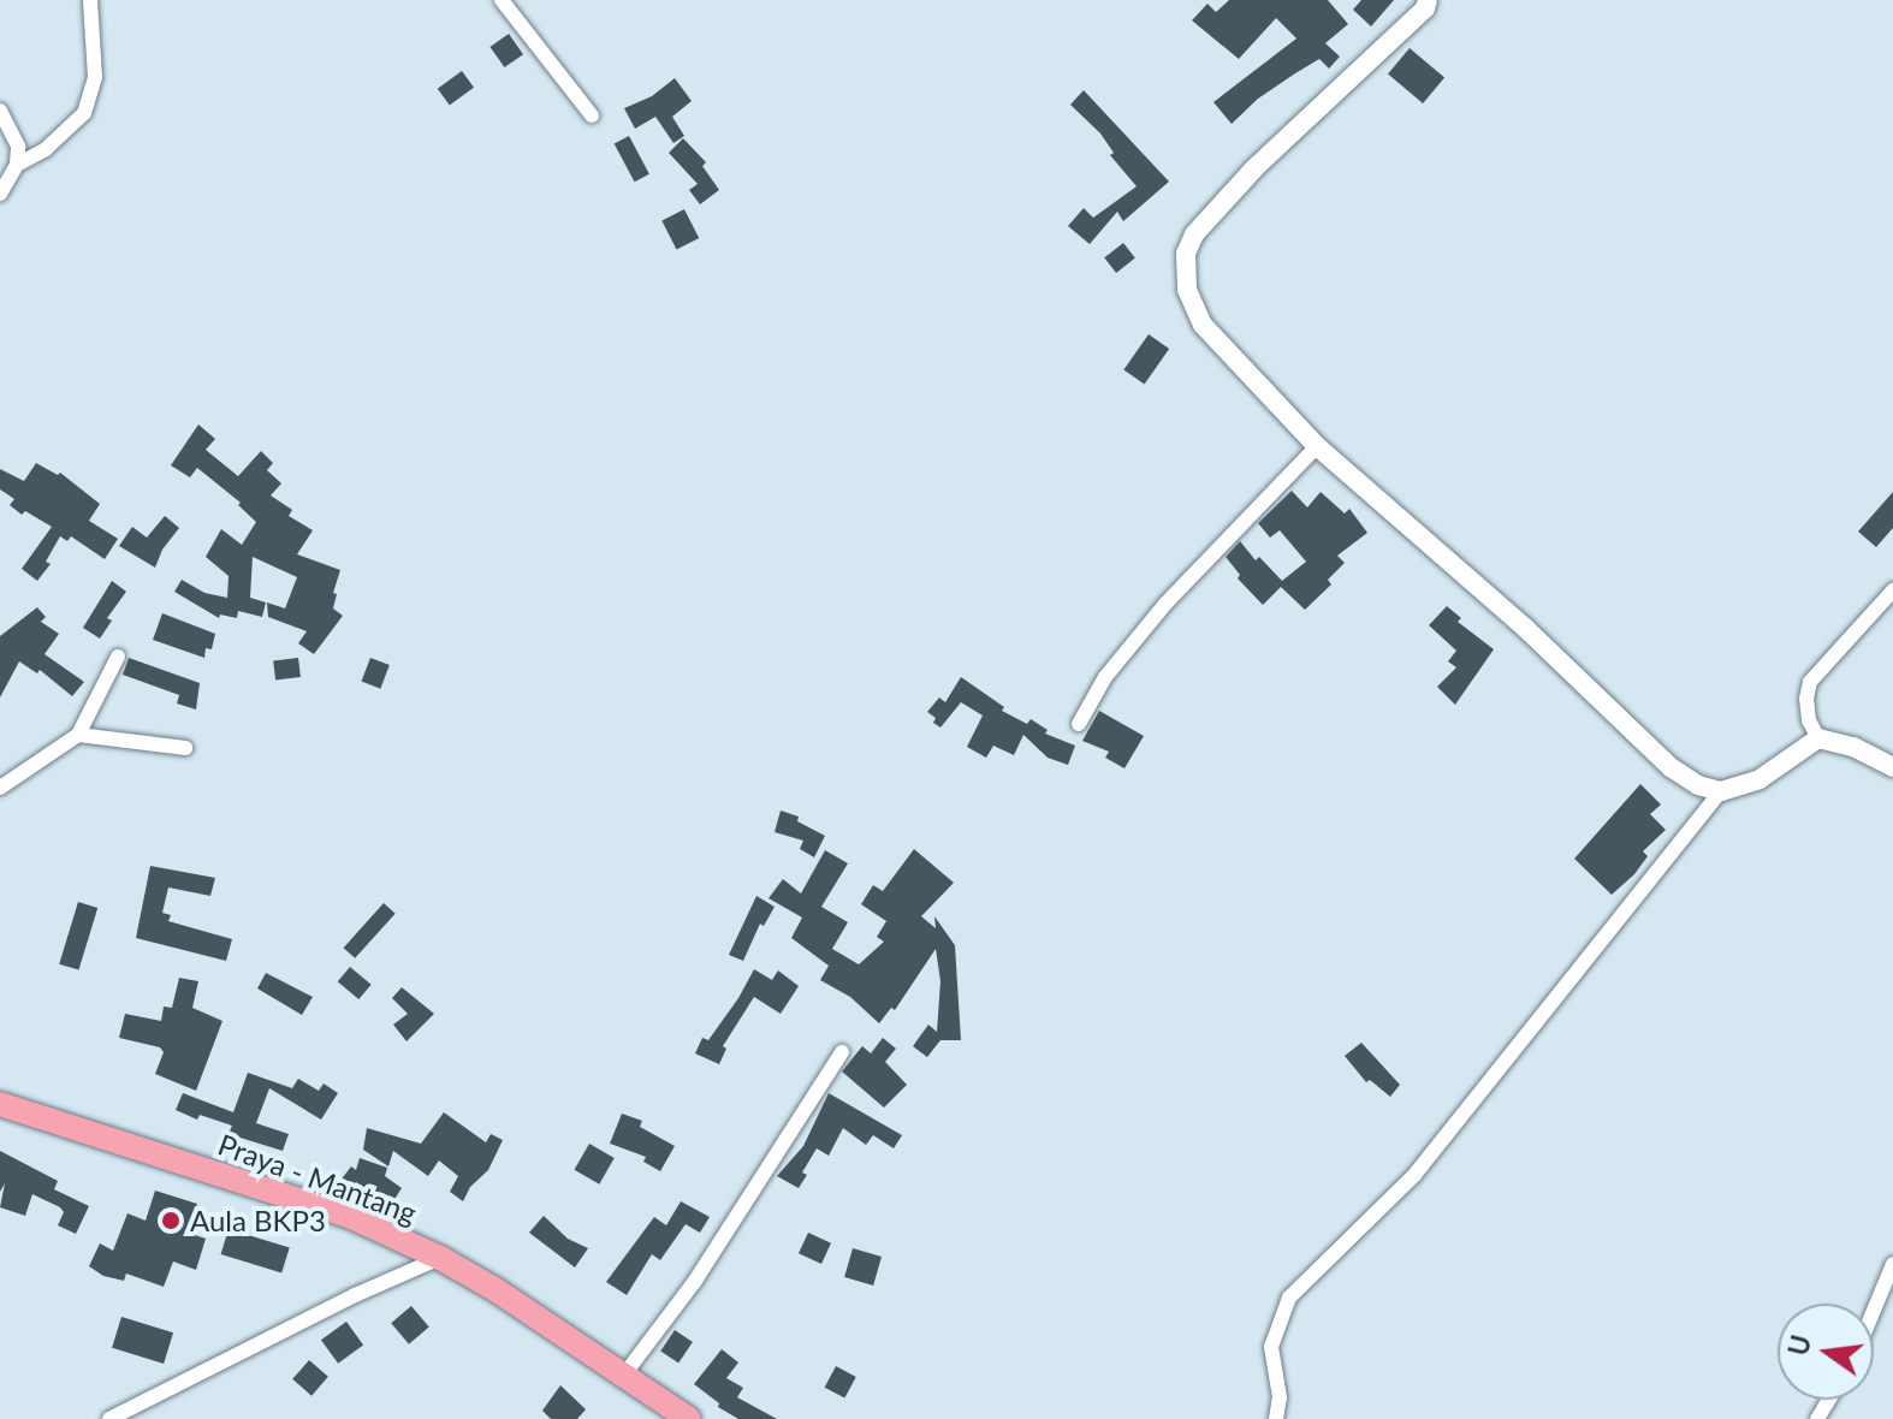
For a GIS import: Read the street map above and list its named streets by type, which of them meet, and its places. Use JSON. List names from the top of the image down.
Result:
{
  "streets": {
    "main road": ["Praya - Mantang"]
  },
  "places": ["Aula BKP3"],
  "north": "left"
}
